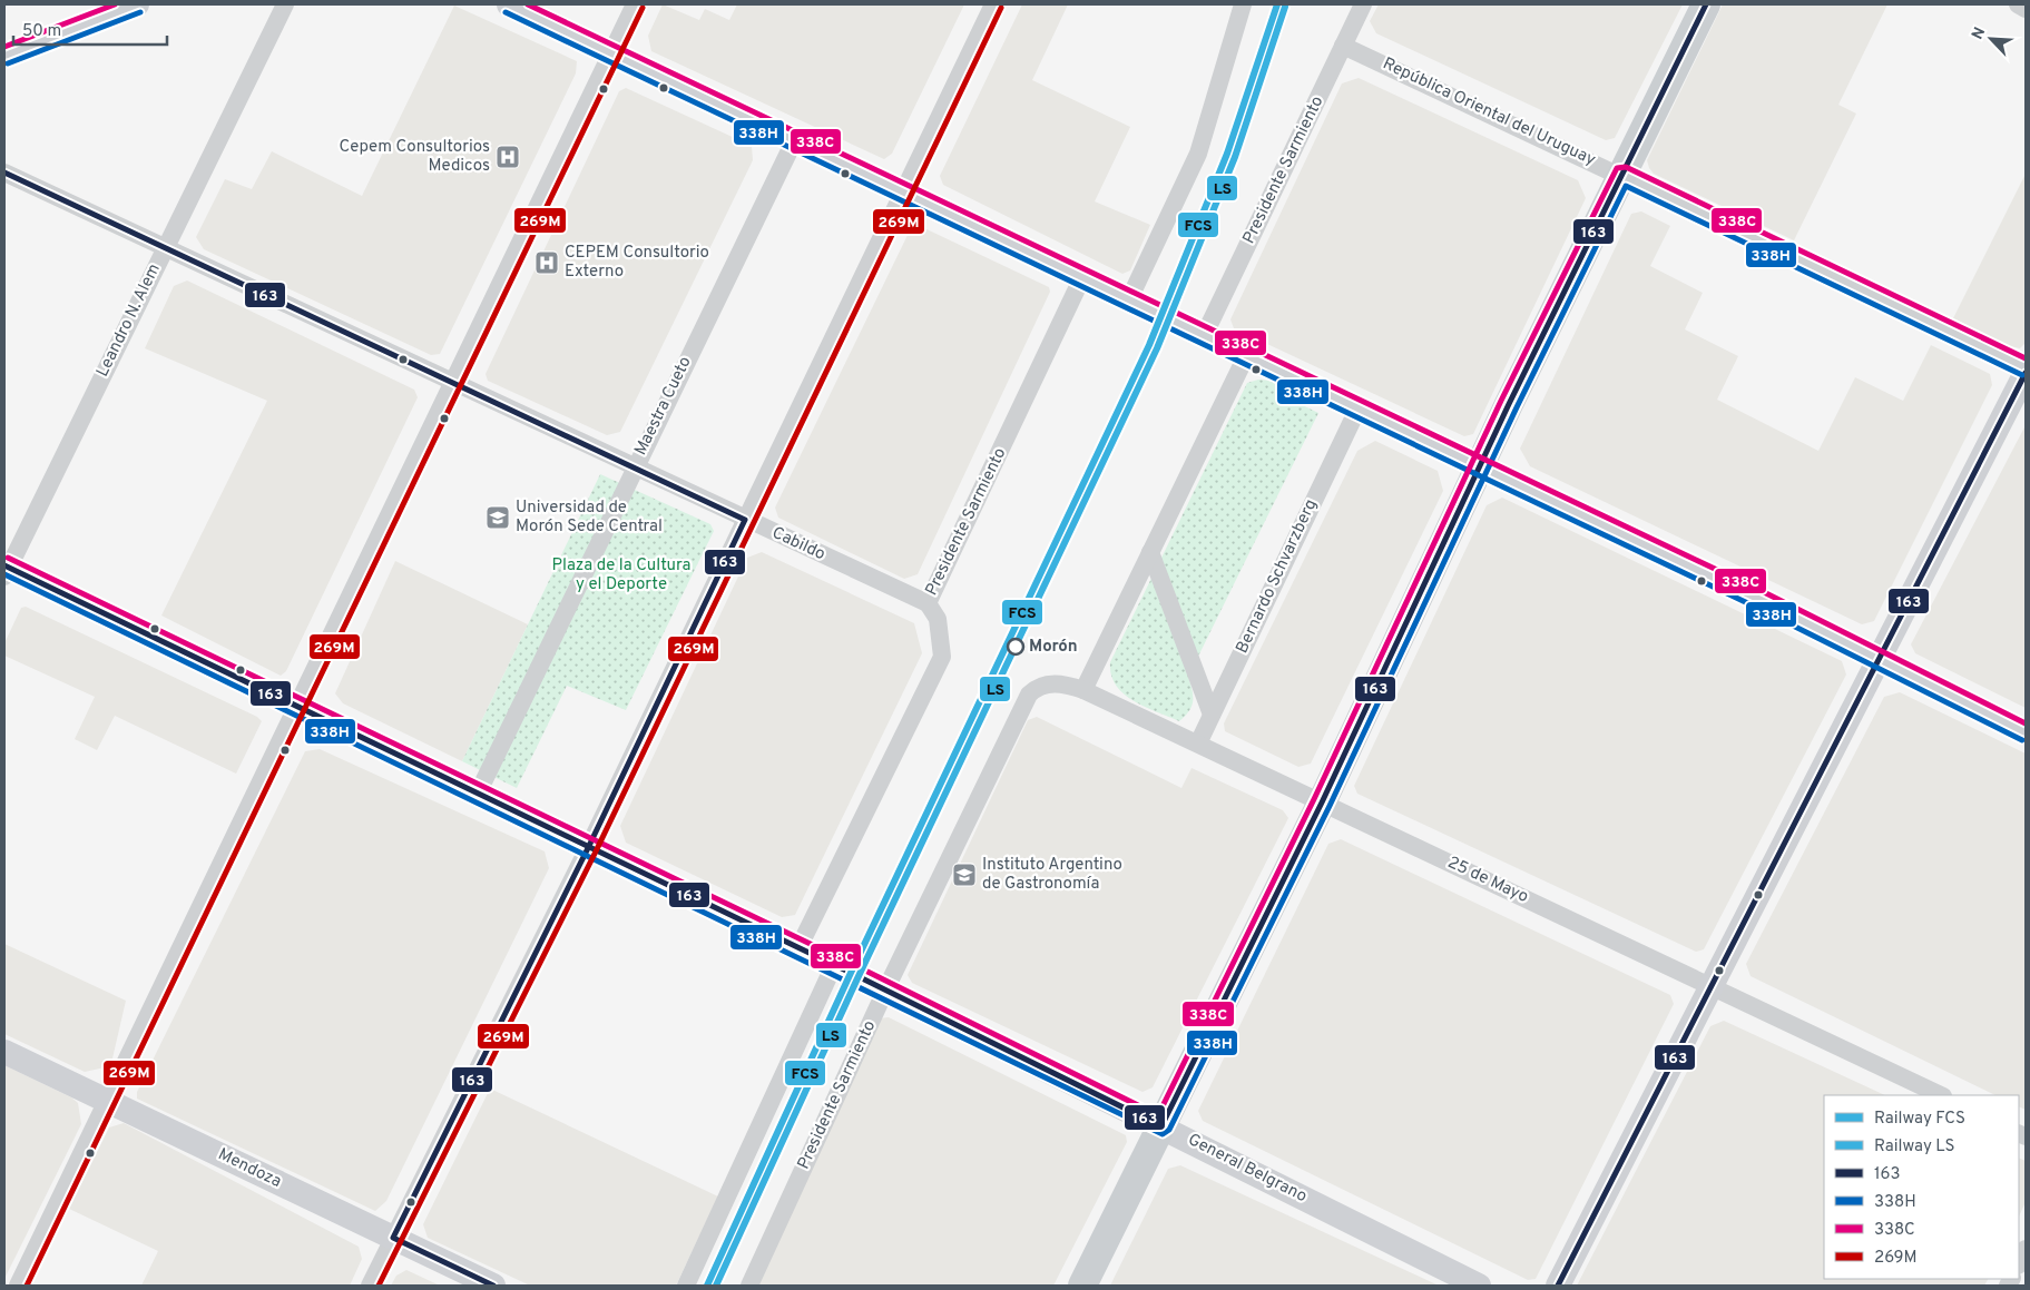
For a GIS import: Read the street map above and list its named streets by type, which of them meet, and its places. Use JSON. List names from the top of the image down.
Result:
{
  "streets": {
    "street": [
      "República Oriental del Uruguay",
      "Presidente Sarmiento",
      "Leandro N. Alem",
      "Maestra Cueto",
      "Cabildo",
      "Bernardo Schvarzberg",
      "25 de Mayo",
      "Mendoza",
      "General Belgrano"
    ]
  },
  "crossings": [
    ["República Oriental del Uruguay", "Presidente Sarmiento"],
    ["Presidente Sarmiento", "Cabildo"],
    ["Presidente Sarmiento", "25 de Mayo"],
    ["Presidente Sarmiento", "General Belgrano"],
    ["Leandro N. Alem", "Cabildo"],
    ["Leandro N. Alem", "General Belgrano"],
    ["Maestra Cueto", "Cabildo"],
    ["Maestra Cueto", "General Belgrano"],
    ["Bernardo Schvarzberg", "25 de Mayo"]
  ],
  "parks": ["Plaza de la Cultura y el Deporte"],
  "places": {
    "hospital": ["Cepem Consultorios Medicos", "CEPEM Consultorio Externo"],
    "school or university": ["Universidad de Morón Sede Central", "Instituto Argentino de Gastronomía"],
    "other": ["Morón"]
  },
  "lines": [
    "rail line FCS",
    "transit line 163",
    "transit line 338C",
    "rail line LS",
    "transit line 269M",
    "transit line 338H"
  ],
  "legend": [
    "Railway FCS",
    "Railway LS",
    "163",
    "338H",
    "338C",
    "269M"
  ],
  "scale_bar": "50 m",
  "north": "top left"
}
